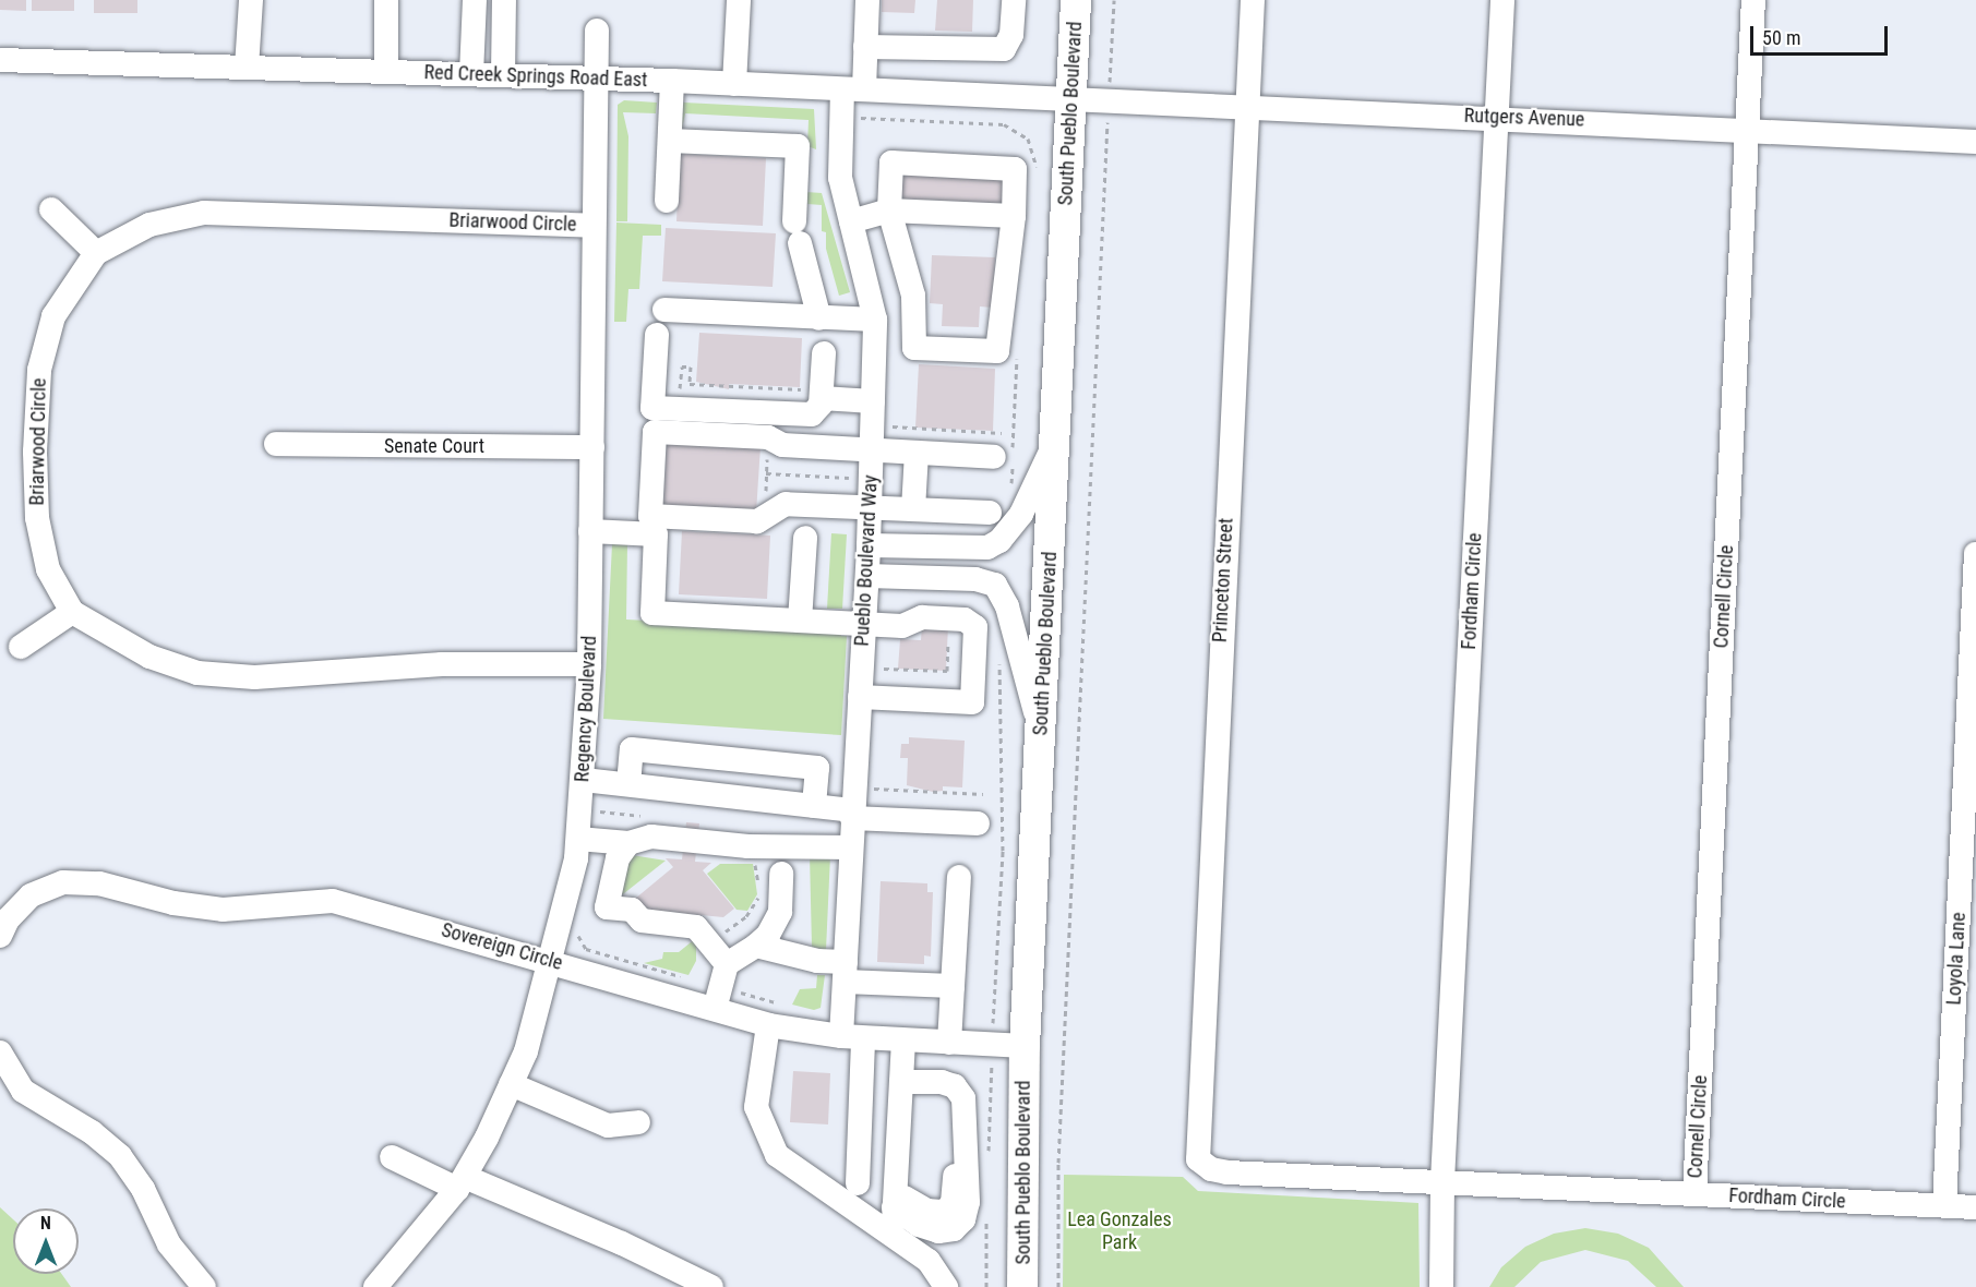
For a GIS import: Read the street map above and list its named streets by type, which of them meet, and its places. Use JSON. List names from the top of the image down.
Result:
{
  "streets": {
    "main road": ["South Pueblo Boulevard"],
    "street": [
      "Red Creek Springs Road East",
      "Rutgers Avenue",
      "Briarwood Circle",
      "Senate Court",
      "Pueblo Boulevard Way",
      "Princeton Street",
      "Fordham Circle",
      "Cornell Circle",
      "Regency Boulevard",
      "Sovereign Circle",
      "Loyola Lane"
    ]
  },
  "crossings": [
    ["Red Creek Springs Road East", "South Pueblo Boulevard"],
    ["Red Creek Springs Road East", "Rutgers Avenue"],
    ["Red Creek Springs Road East", "Pueblo Boulevard Way"],
    ["Red Creek Springs Road East", "Regency Boulevard"],
    ["South Pueblo Boulevard", "Rutgers Avenue"],
    ["South Pueblo Boulevard", "Sovereign Circle"],
    ["Rutgers Avenue", "Princeton Street"],
    ["Rutgers Avenue", "Fordham Circle"],
    ["Rutgers Avenue", "Cornell Circle"],
    ["Briarwood Circle", "Regency Boulevard"],
    ["Senate Court", "Regency Boulevard"],
    ["Pueblo Boulevard Way", "Sovereign Circle"],
    ["Princeton Street", "Fordham Circle"],
    ["Fordham Circle", "Cornell Circle"],
    ["Fordham Circle", "Loyola Lane"],
    ["Regency Boulevard", "Sovereign Circle"]
  ],
  "parks": ["Lea Gonzales Park"],
  "scale_bar": "50 m",
  "north": "top"
}
